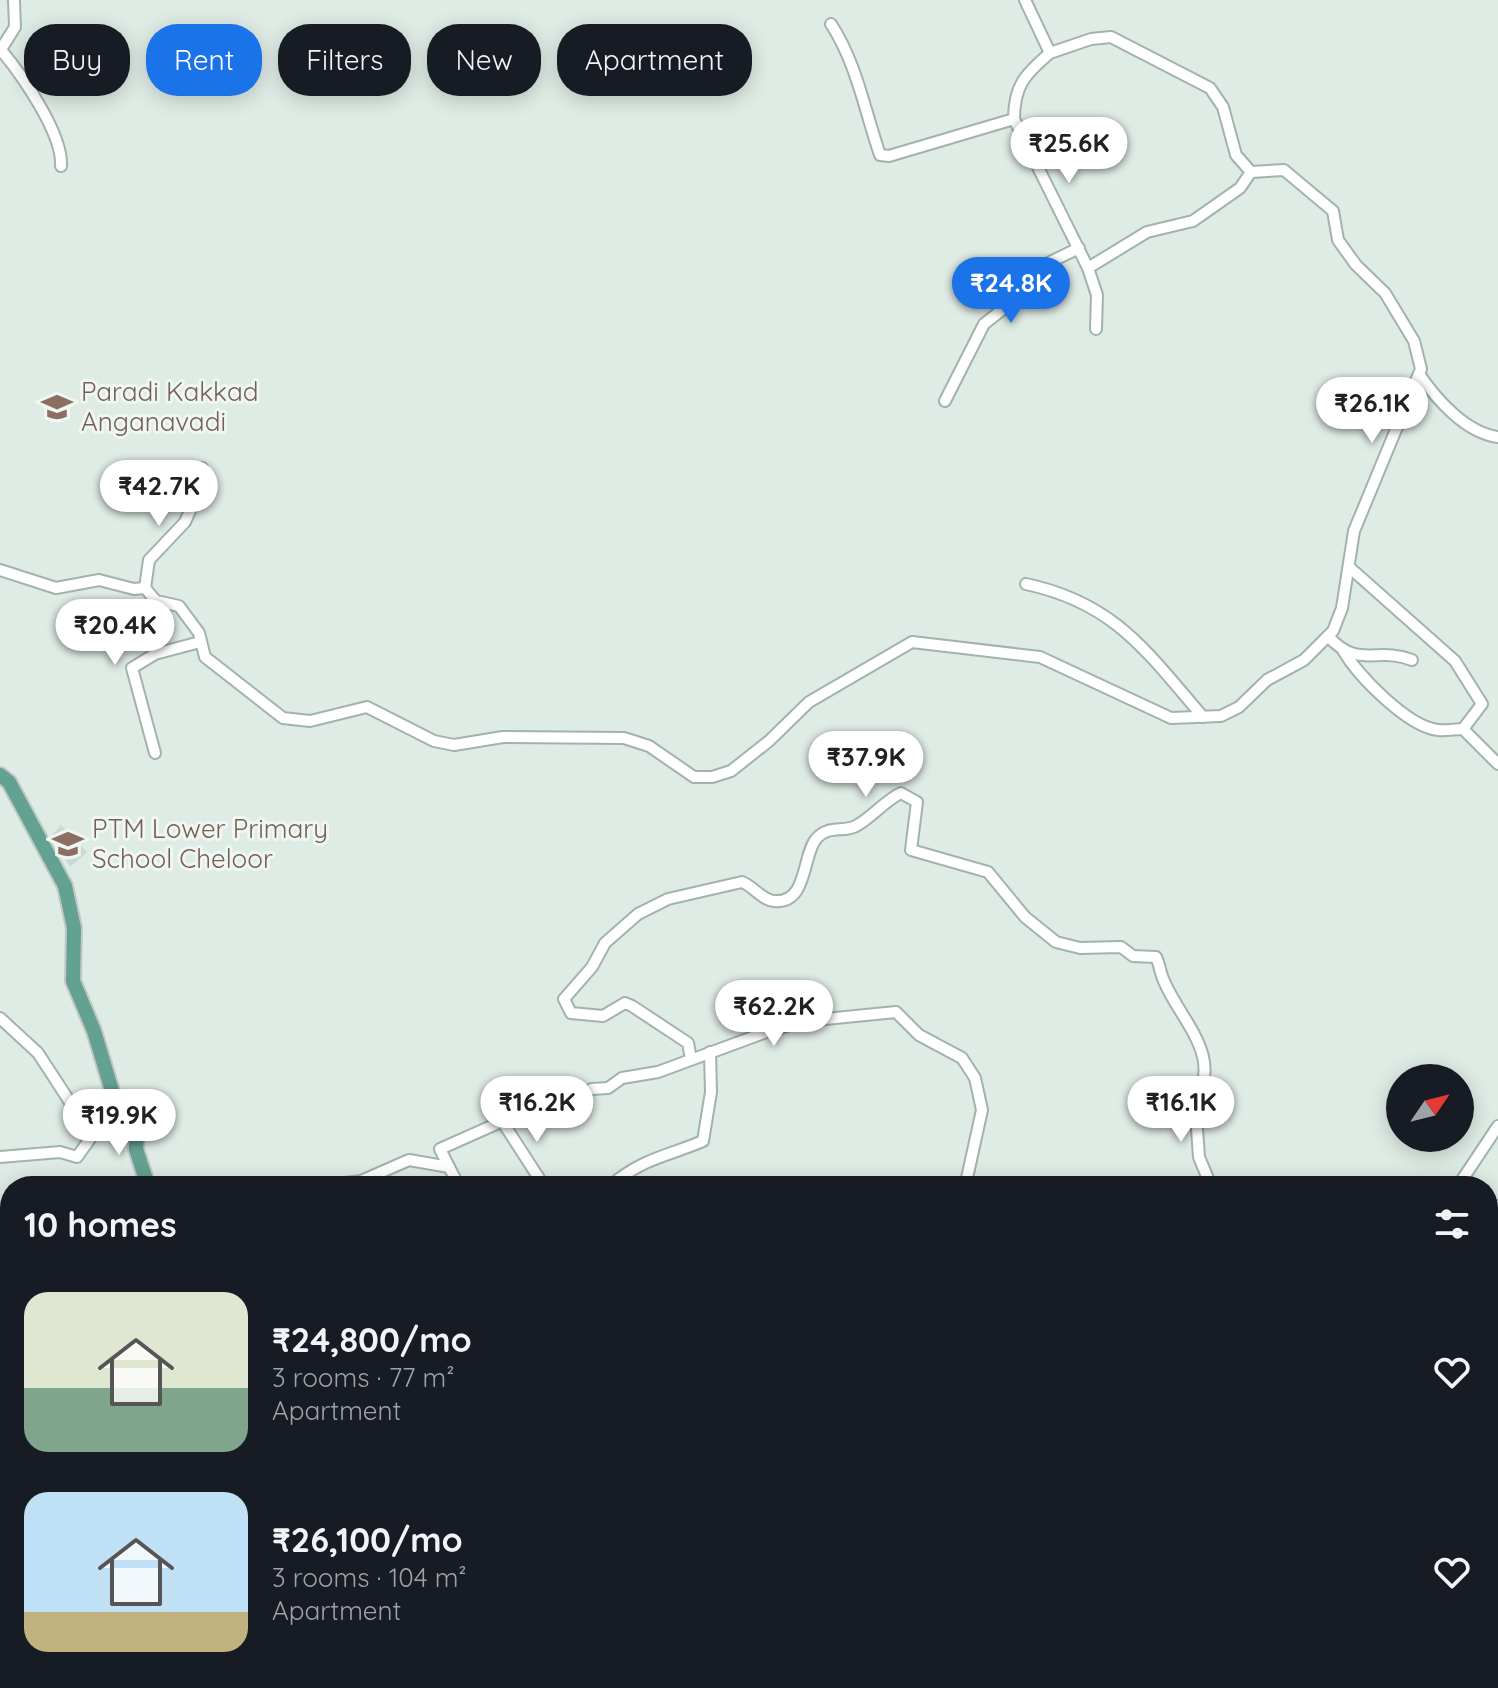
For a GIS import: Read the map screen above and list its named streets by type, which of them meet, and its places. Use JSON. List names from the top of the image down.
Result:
{
  "places": {
    "school or university": ["Paradi Kakkad Anganavadi", "PTM Lower Primary School Cheloor"]
  },
  "north": "top right",
  "page": {
    "chip": [
      "Buy",
      "Rent",
      "Filters",
      "New",
      "Apartment"
    ],
    "price": [
      "₹25.6K",
      "₹24.8K",
      "₹26.1K",
      "₹42.7K",
      "₹20.4K",
      "₹37.9K",
      "₹62.2K",
      "₹16.2K",
      "₹16.1K",
      "₹19.9K"
    ],
    "heading": "10 homes",
    "list": [
      {
        "name": "₹24,800/mo",
        "note": "3 rooms · 77 m² · Apartment"
      },
      {
        "name": "₹26,100/mo",
        "note": "3 rooms · 104 m² · Apartment"
      }
    ]
  }
}
